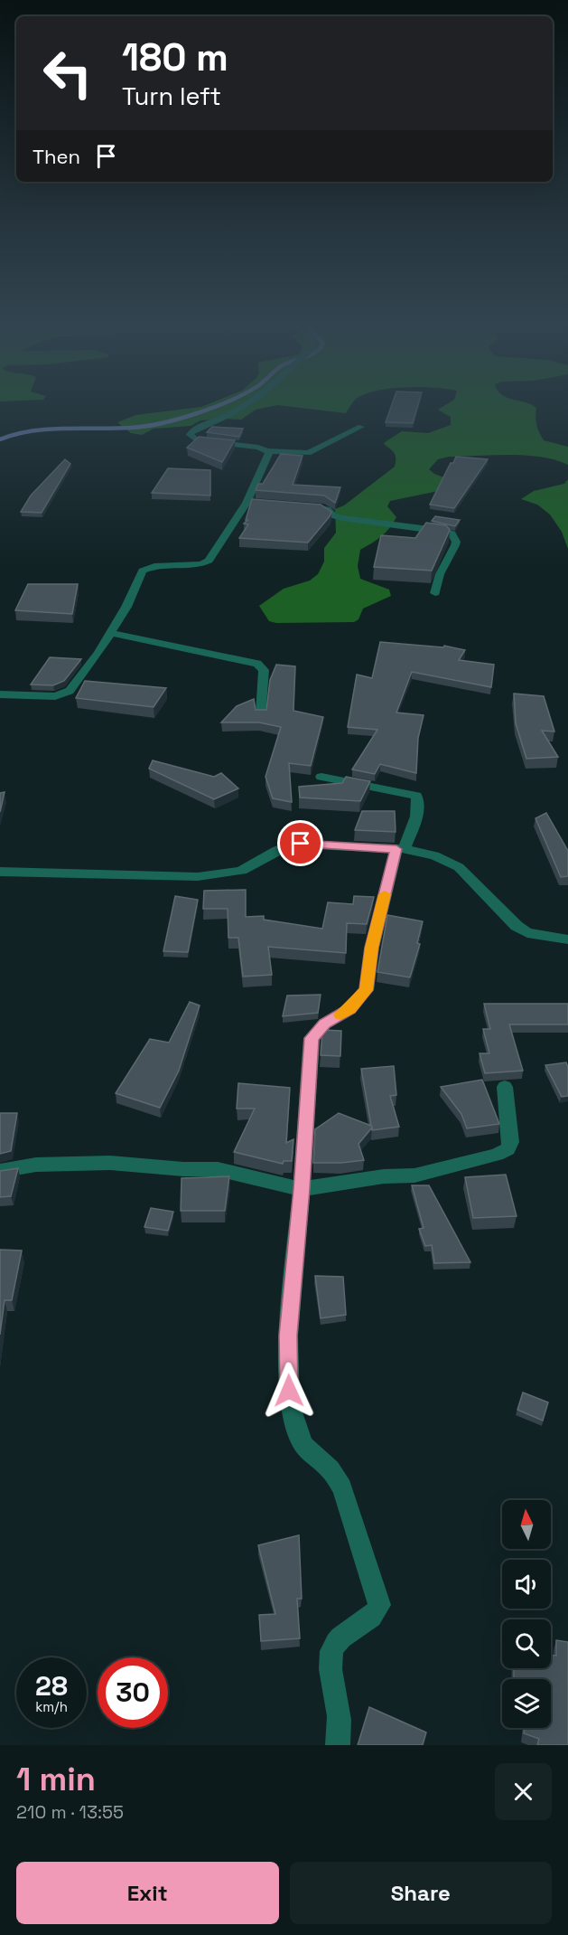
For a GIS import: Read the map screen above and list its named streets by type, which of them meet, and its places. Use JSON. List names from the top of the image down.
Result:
{
  "north": "top",
  "page": {
    "turn": ["180 m", "Turn left"],
    "then": "Then",
    "speed": "28 km/h",
    "limit": "30",
    "heading": ["1 min", "210 m · 13:55"],
    "buttons": ["Exit", "Share"]
  }
}
